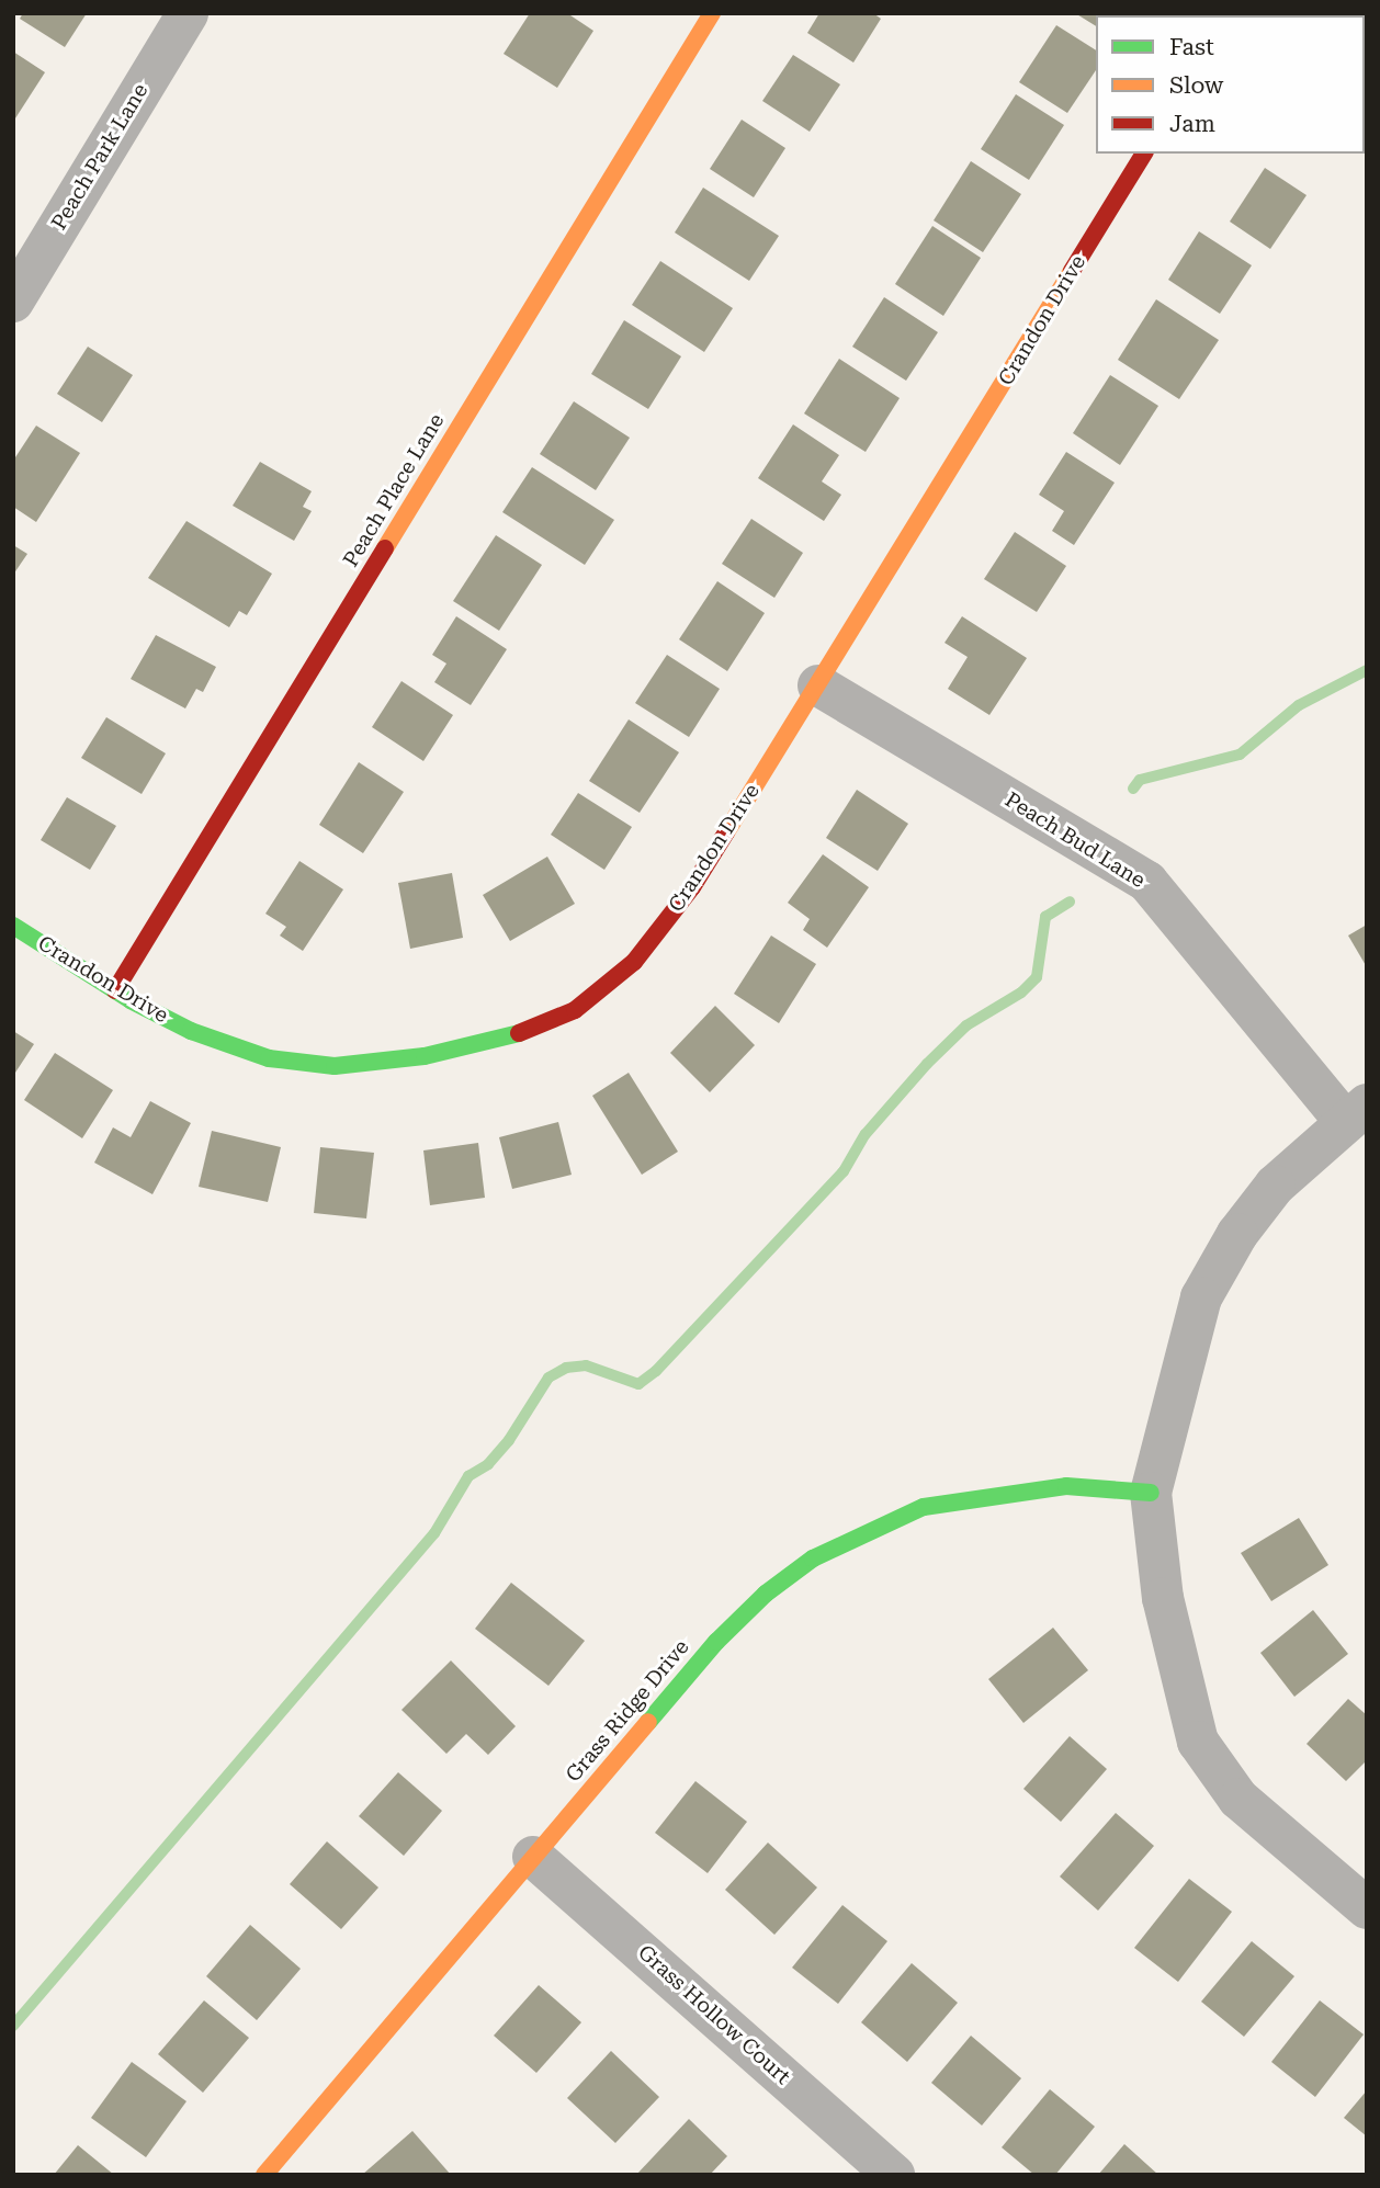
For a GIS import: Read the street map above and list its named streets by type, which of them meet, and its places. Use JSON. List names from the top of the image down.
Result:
{
  "streets": {
    "street": [
      "Peach Park Lane",
      "Crandon Drive",
      "Peach Place Lane",
      "Peach Bud Lane",
      "Grass Ridge Drive",
      "Grass Hollow Court"
    ]
  },
  "crossings": [
    ["Crandon Drive", "Peach Place Lane"],
    ["Crandon Drive", "Peach Bud Lane"],
    ["Grass Ridge Drive", "Grass Hollow Court"]
  ],
  "legend": ["Fast", "Slow", "Jam"]
}
